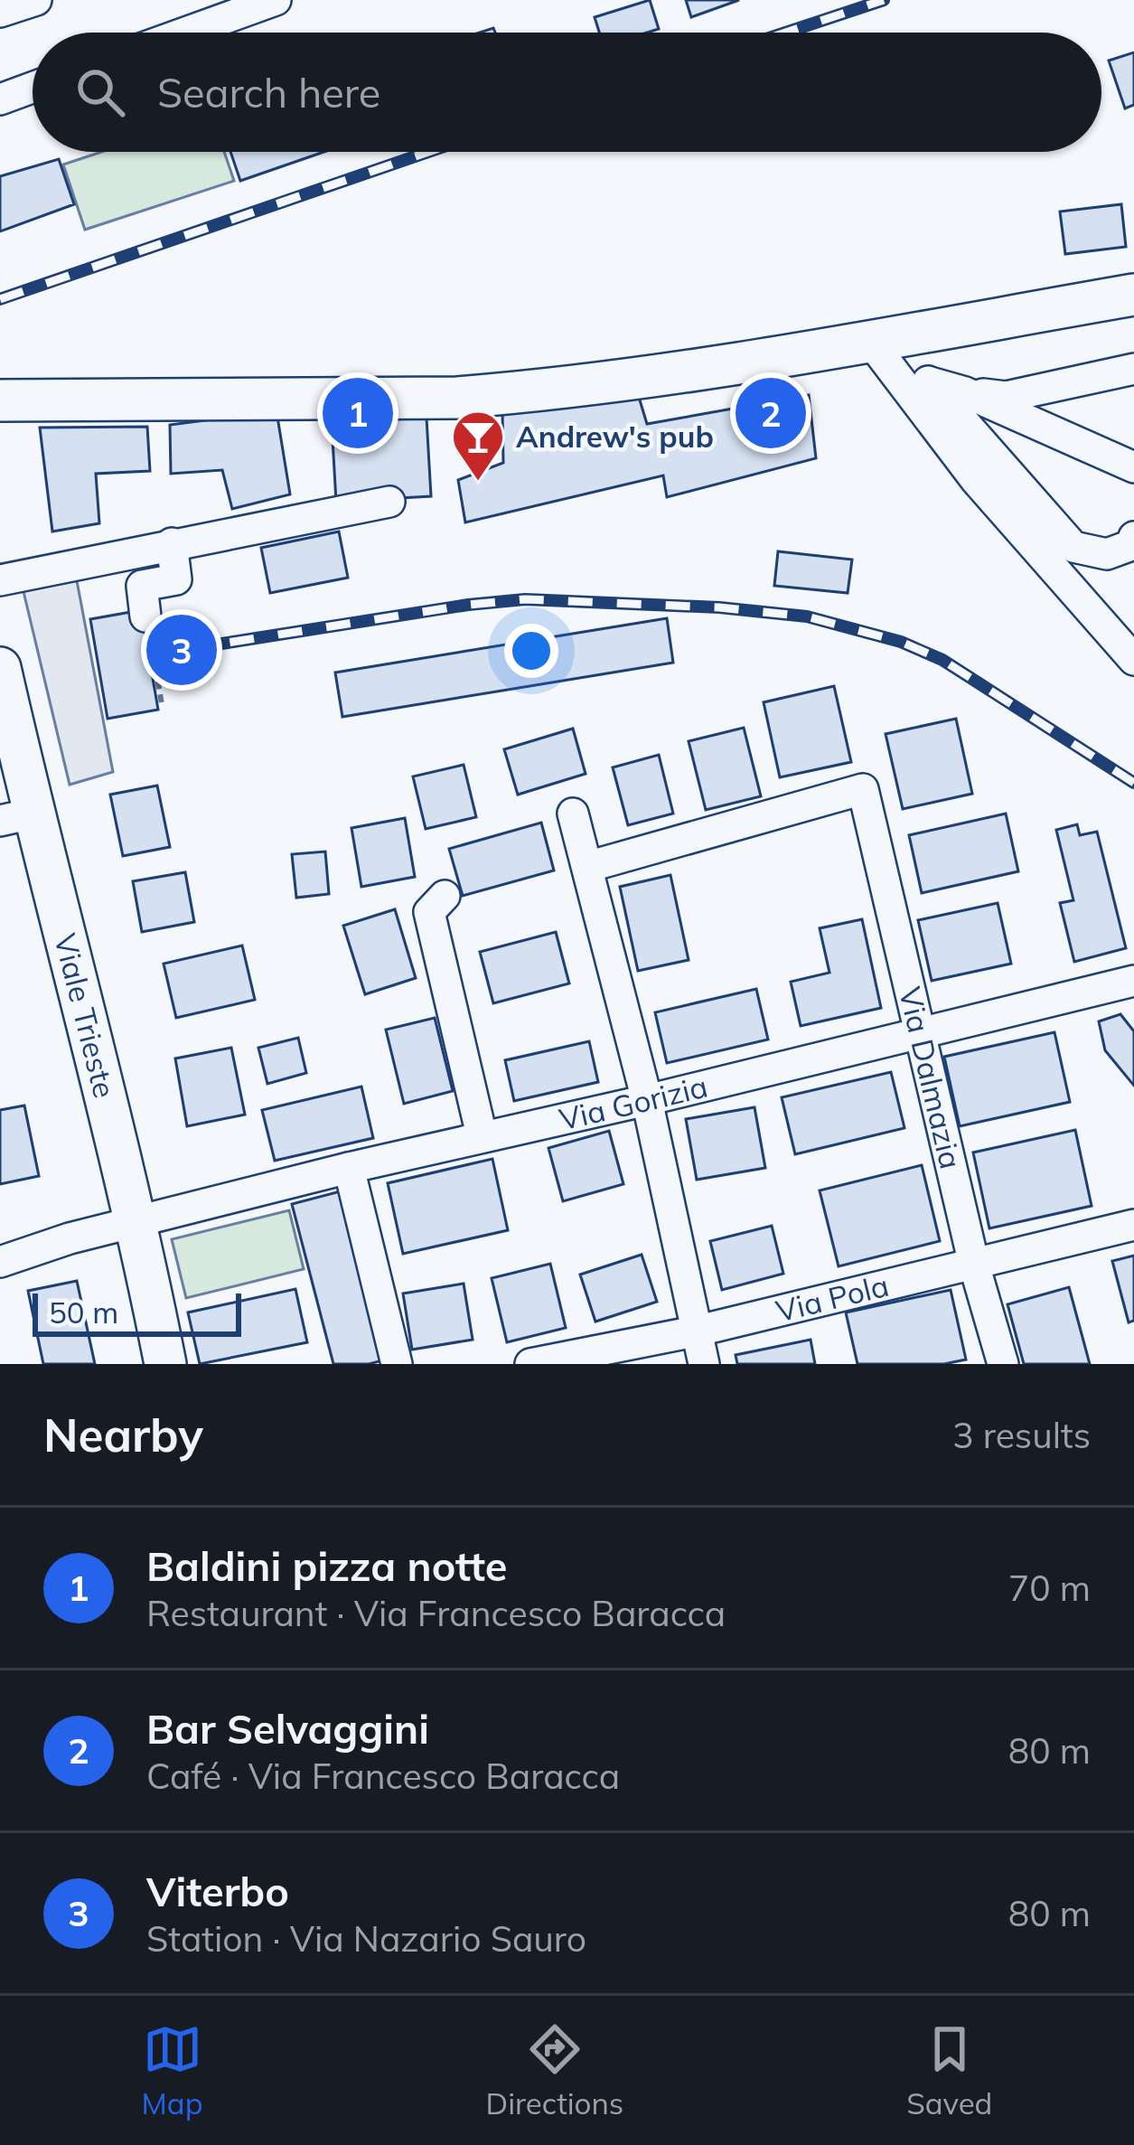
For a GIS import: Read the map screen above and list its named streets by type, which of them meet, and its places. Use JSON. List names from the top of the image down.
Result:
{
  "streets": {
    "main road": ["Viale Trieste"],
    "street": ["Via Dalmazia", "Via Gorizia", "Via Pola"]
  },
  "crossings": [
    ["Viale Trieste", "Via Gorizia"],
    ["Via Dalmazia", "Via Gorizia"],
    ["Via Dalmazia", "Via Pola"]
  ],
  "places": {
    "bar": ["Andrew's pub"]
  },
  "scale_bar": "50 m",
  "page": {
    "search": "Search here",
    "pins": ["1", "2", "3"],
    "scale": "50 m",
    "heading": ["Nearby", "3 results"],
    "list": [
      {
        "mark": "1",
        "name": "Baldini pizza notte",
        "note": "Restaurant · Via Francesco Baracca",
        "value": "70 m"
      },
      {
        "mark": "2",
        "name": "Bar Selvaggini",
        "note": "Café · Via Francesco Baracca",
        "value": "80 m"
      },
      {
        "mark": "3",
        "name": "Viterbo",
        "note": "Station · Via Nazario Sauro",
        "value": "80 m"
      }
    ],
    "nav": ["Map", "Directions", "Saved"]
  }
}
